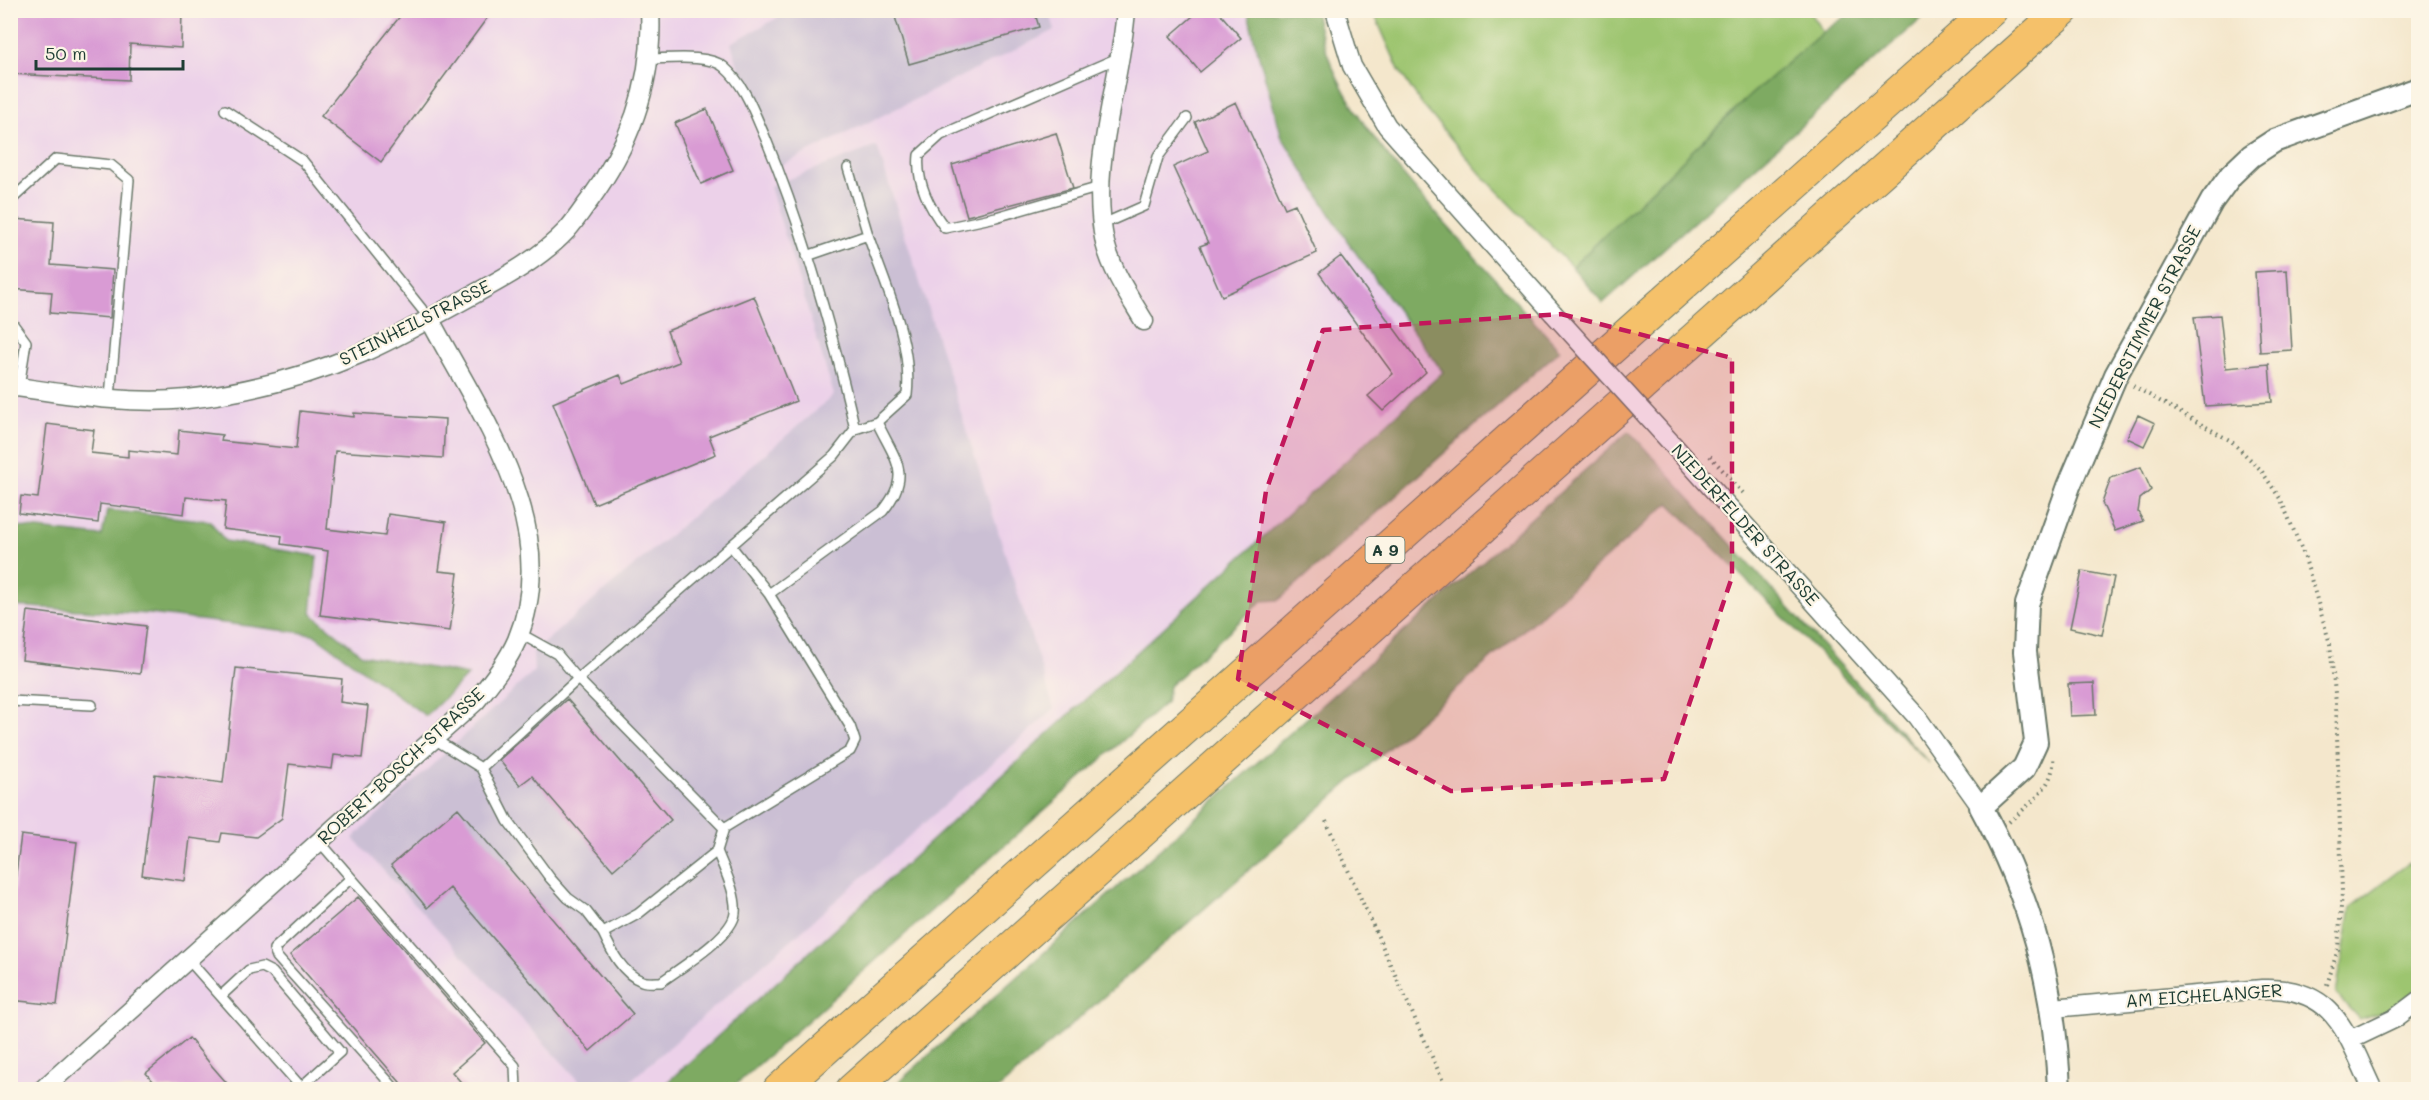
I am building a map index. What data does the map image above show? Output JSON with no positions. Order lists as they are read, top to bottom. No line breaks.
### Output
{"streets":{"highway":["A 9"],"street":["STEINHEILSTRASSE","NIEDERSTIMMER STRASSE","NIEDERFELDER STRASSE","ROBERT-BOSCH-STRASSE","AM EICHELANGER"]},"crossings":[["STEINHEILSTRASSE","ROBERT-BOSCH-STRASSE"],["NIEDERSTIMMER STRASSE","NIEDERFELDER STRASSE"],["NIEDERFELDER STRASSE","AM EICHELANGER"]],"scale_bar":"50 m"}
